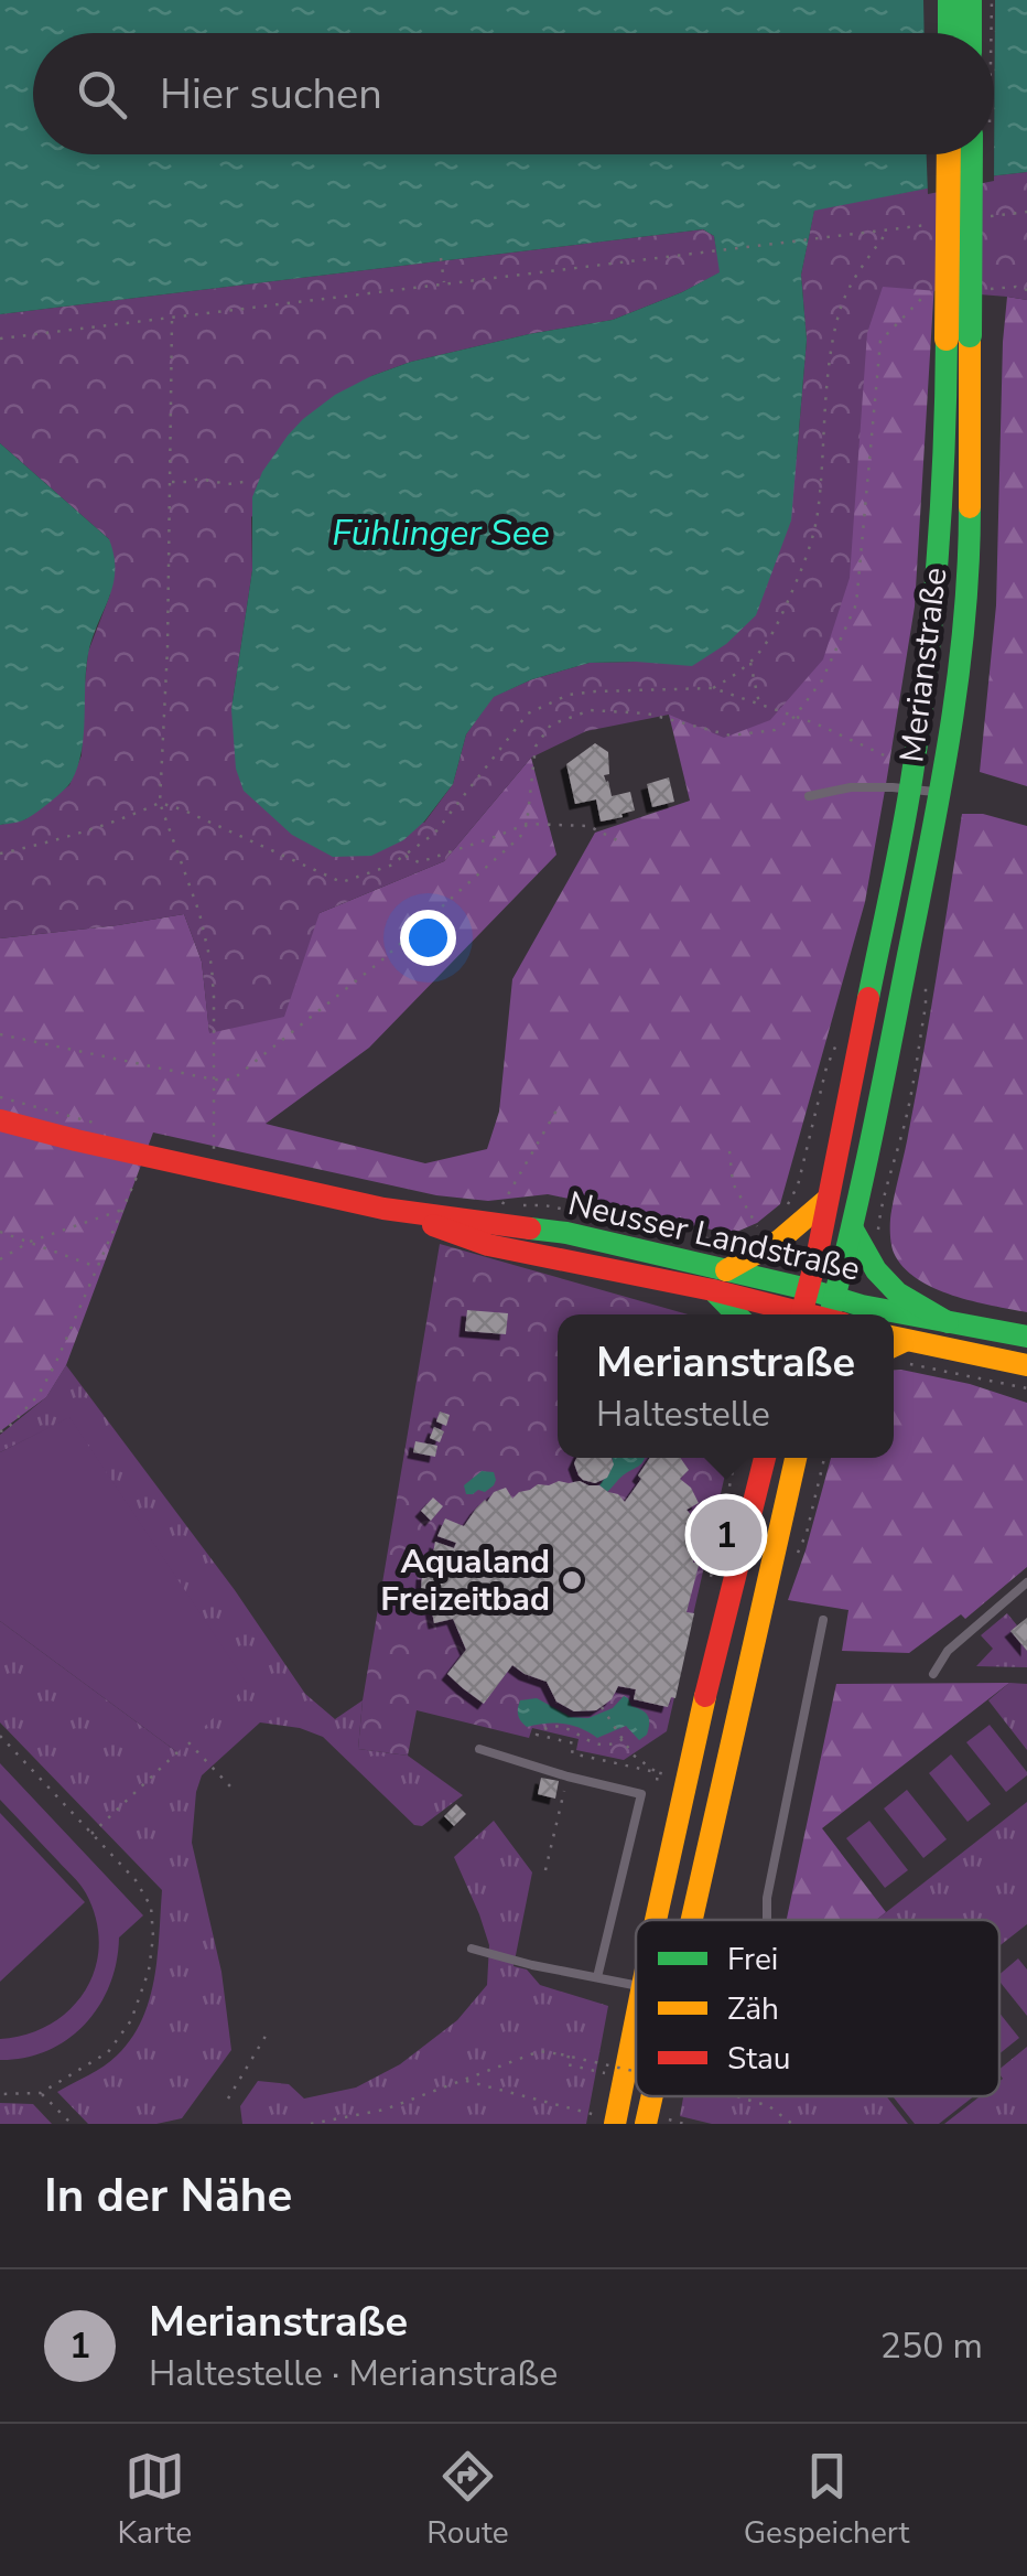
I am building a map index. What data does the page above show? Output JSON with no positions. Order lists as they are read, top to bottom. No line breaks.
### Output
{"streets":{"main road":["Merianstraße","Neusser Landstraße"]},"crossings":[["Merianstraße","Neusser Landstraße"]],"water":["Fühlinger See"],"places":["Aqualand Freizeitbad"],"legend":["Frei","Zäh","Stau"],"page":{"search":"Hier suchen","popup":["Merianstraße","Haltestelle"],"pins":"1","heading":"In der Nähe","list":[{"mark":"1","name":"Merianstraße","note":"Haltestelle · Merianstraße","value":"250 m"}],"nav":["Karte","Route","Gespeichert"]}}
